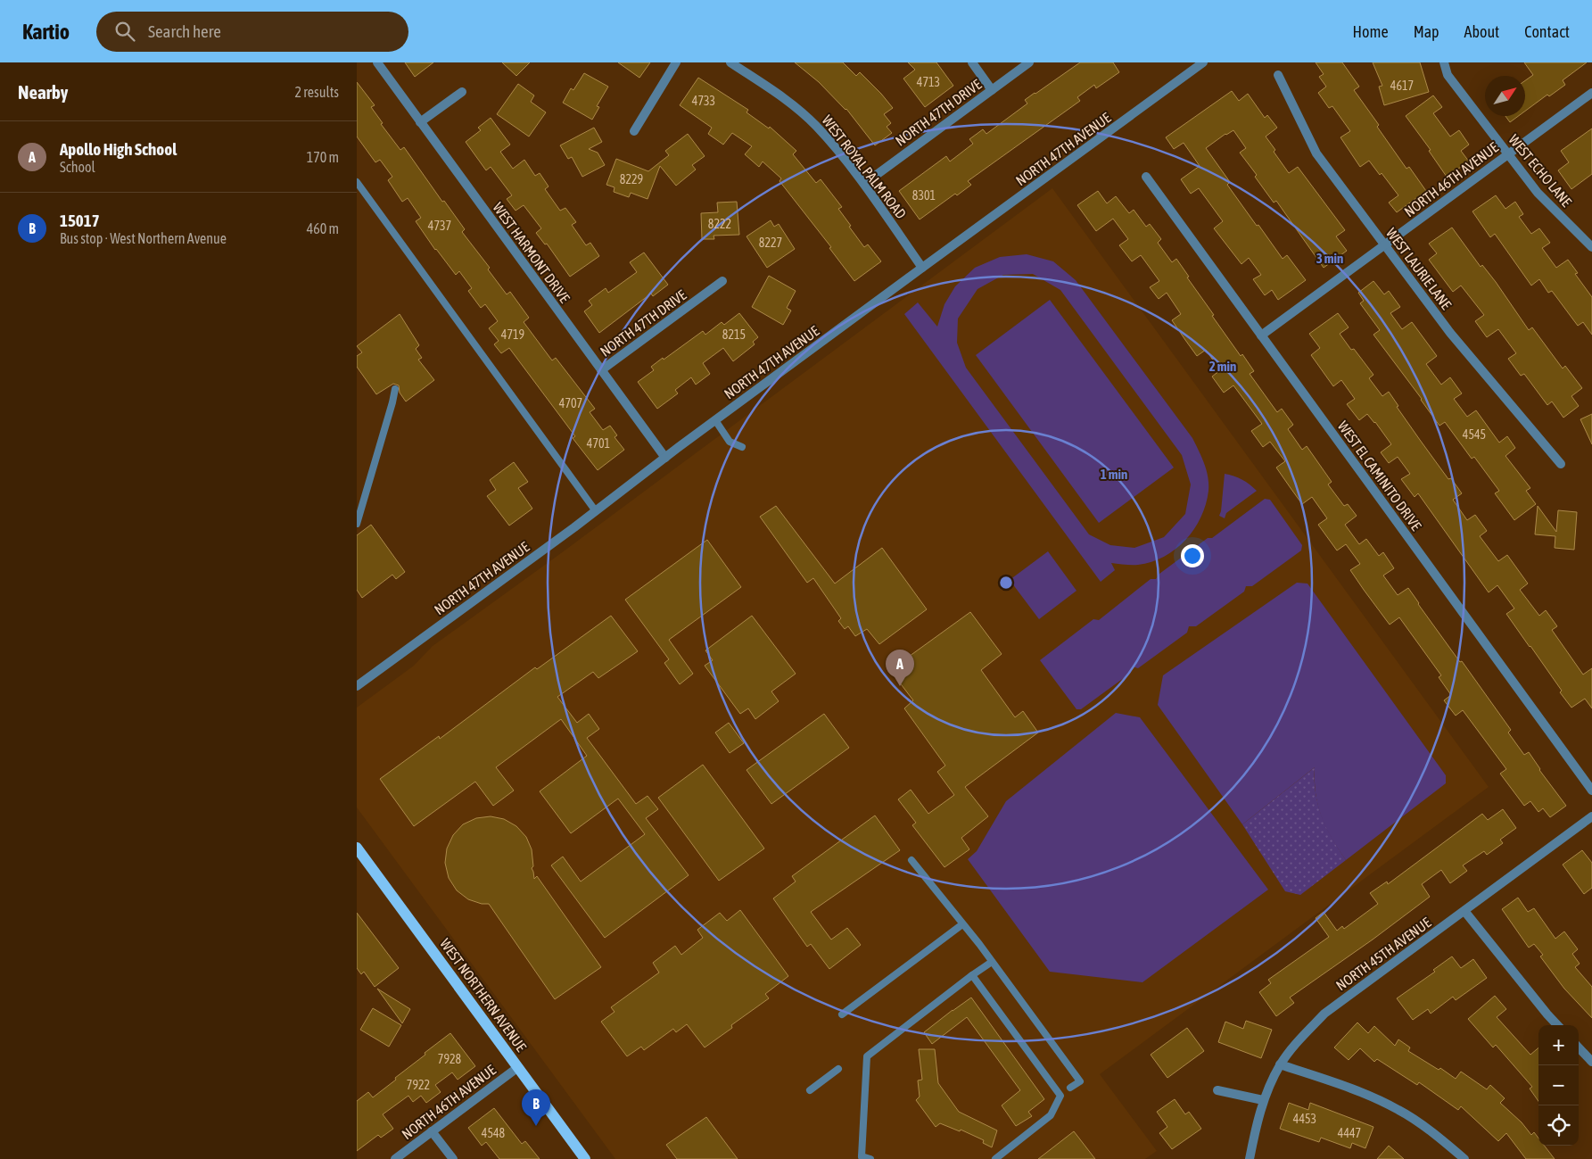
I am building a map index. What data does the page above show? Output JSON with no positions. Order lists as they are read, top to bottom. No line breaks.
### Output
{"streets":{"main road":["WEST NORTHERN AVENUE"],"street":["NORTH 47TH DRIVE","NORTH 47TH AVENUE","WEST ROYAL PALM ROAD","WEST ECHO LANE","NORTH 46TH AVENUE","WEST HARMONT DRIVE","WEST LAURIE LANE","WEST EL CAMINITO DRIVE","NORTH 45TH AVENUE"]},"crossings":[["NORTH 47TH DRIVE","WEST ROYAL PALM ROAD"],["NORTH 47TH DRIVE","WEST HARMONT DRIVE"],["NORTH 47TH AVENUE","WEST ROYAL PALM ROAD"],["NORTH 47TH AVENUE","WEST HARMONT DRIVE"],["WEST ECHO LANE","NORTH 46TH AVENUE"],["NORTH 46TH AVENUE","WEST LAURIE LANE"],["NORTH 46TH AVENUE","WEST EL CAMINITO DRIVE"],["NORTH 46TH AVENUE","WEST NORTHERN AVENUE"]],"house_numbers":["4713","4617","4733","8229","8301","8222","4737","8227","4719","8215","4707","4545","4701","7928","7922","4453","4548","4447"],"north":"top right","page":{"header":"Kartio","search":"Search here","nav":["Home","Map","About","Contact"],"heading":["Nearby","2 results"],"list":[{"mark":"A","name":"Apollo High School","note":"School","value":"170 m"},{"mark":"B","name":"15017","note":"Bus stop · West Northern Avenue","value":"460 m"}],"pins":["A","B"],"map_buttons":["+","−"]},"rings":["3 min","2 min","1 min"]}
